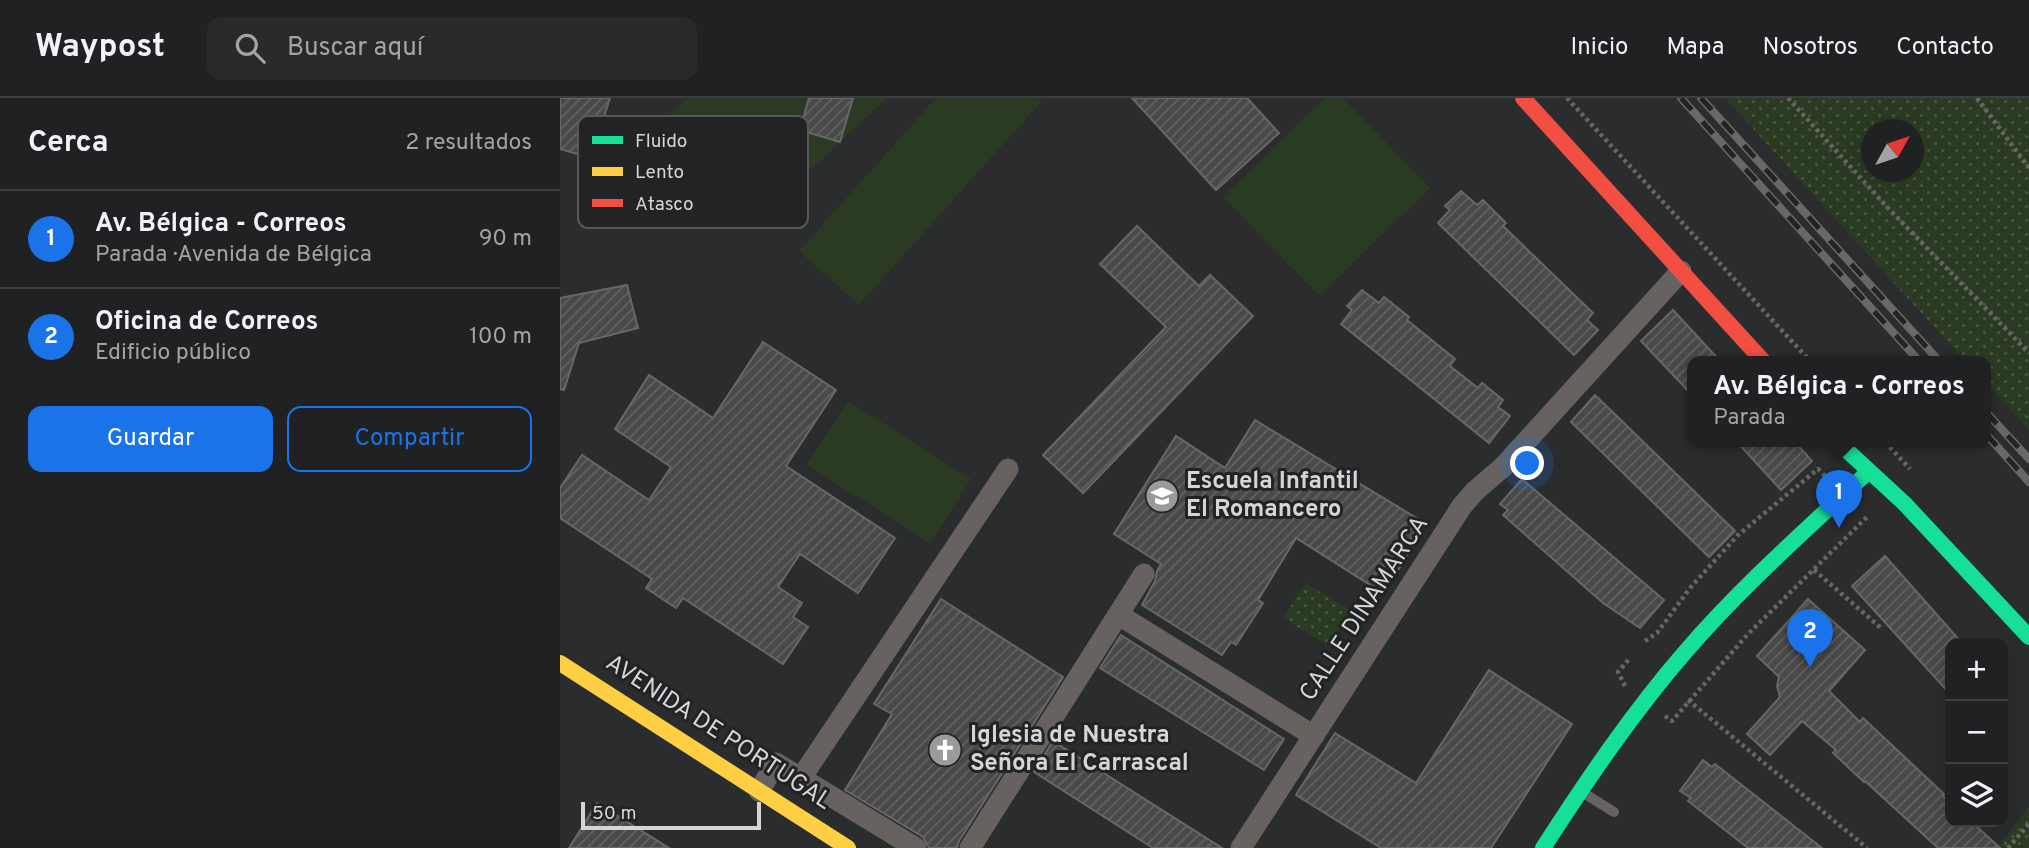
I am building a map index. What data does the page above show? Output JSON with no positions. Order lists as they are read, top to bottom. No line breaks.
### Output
{"streets":{"street":["CALLE DINAMARCA","AVENIDA DE PORTUGAL"]},"places":{"school or university":["Escuela Infantil El Romancero"],"church":["Iglesia de Nuestra Señora El Carrascal"]},"legend":["Fluido","Lento","Atasco"],"scale_bar":"50 m","north":"top right","page":{"header":"Waypost","search":"Buscar aquí","nav":["Inicio","Mapa","Nosotros","Contacto"],"heading":["Cerca","2 resultados"],"list":[{"mark":"1","name":"Av. Bélgica - Correos","note":"Parada · Avenida de Bélgica","value":"90 m"},{"mark":"2","name":"Oficina de Correos","note":"Edificio público","value":"100 m"}],"popup":["Av. Bélgica - Correos","Parada"],"buttons":["Guardar","Compartir"],"pins":["1","2"],"map_buttons":["+","−"],"scale":"50 m"}}
